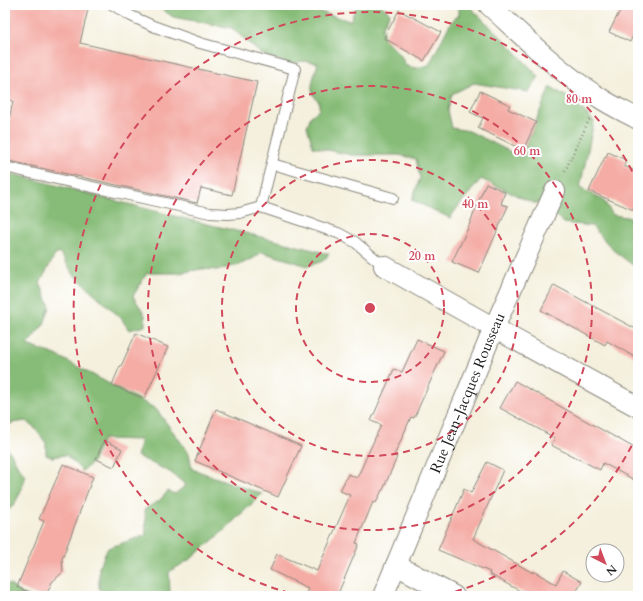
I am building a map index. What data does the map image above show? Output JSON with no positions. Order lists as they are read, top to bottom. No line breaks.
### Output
{"streets":{"street":["Rue Jean-Jacques Rousseau"]},"north":"bottom right","rings":["80 m","60 m","40 m","20 m"]}
